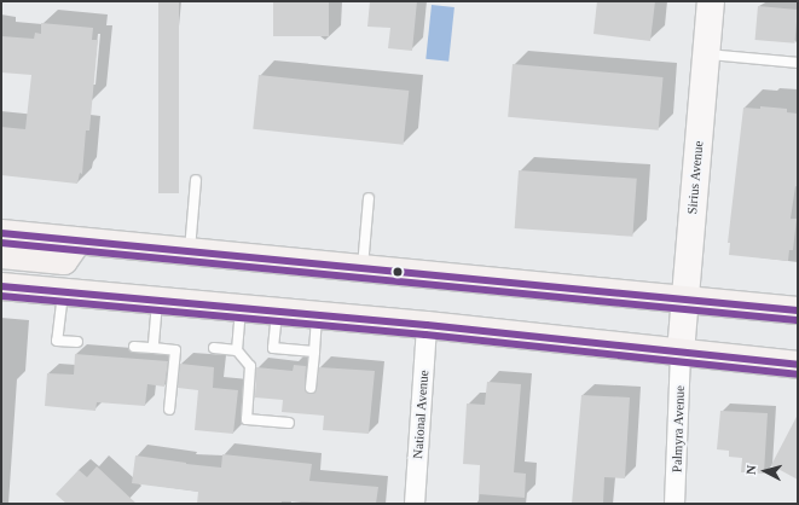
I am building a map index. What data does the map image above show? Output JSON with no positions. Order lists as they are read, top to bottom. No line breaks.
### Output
{"streets":{"street":["Sirius Avenue","National Avenue","Palmyra Avenue"]},"crossings":[["Sirius Avenue","Palmyra Avenue"]],"north":"left"}
